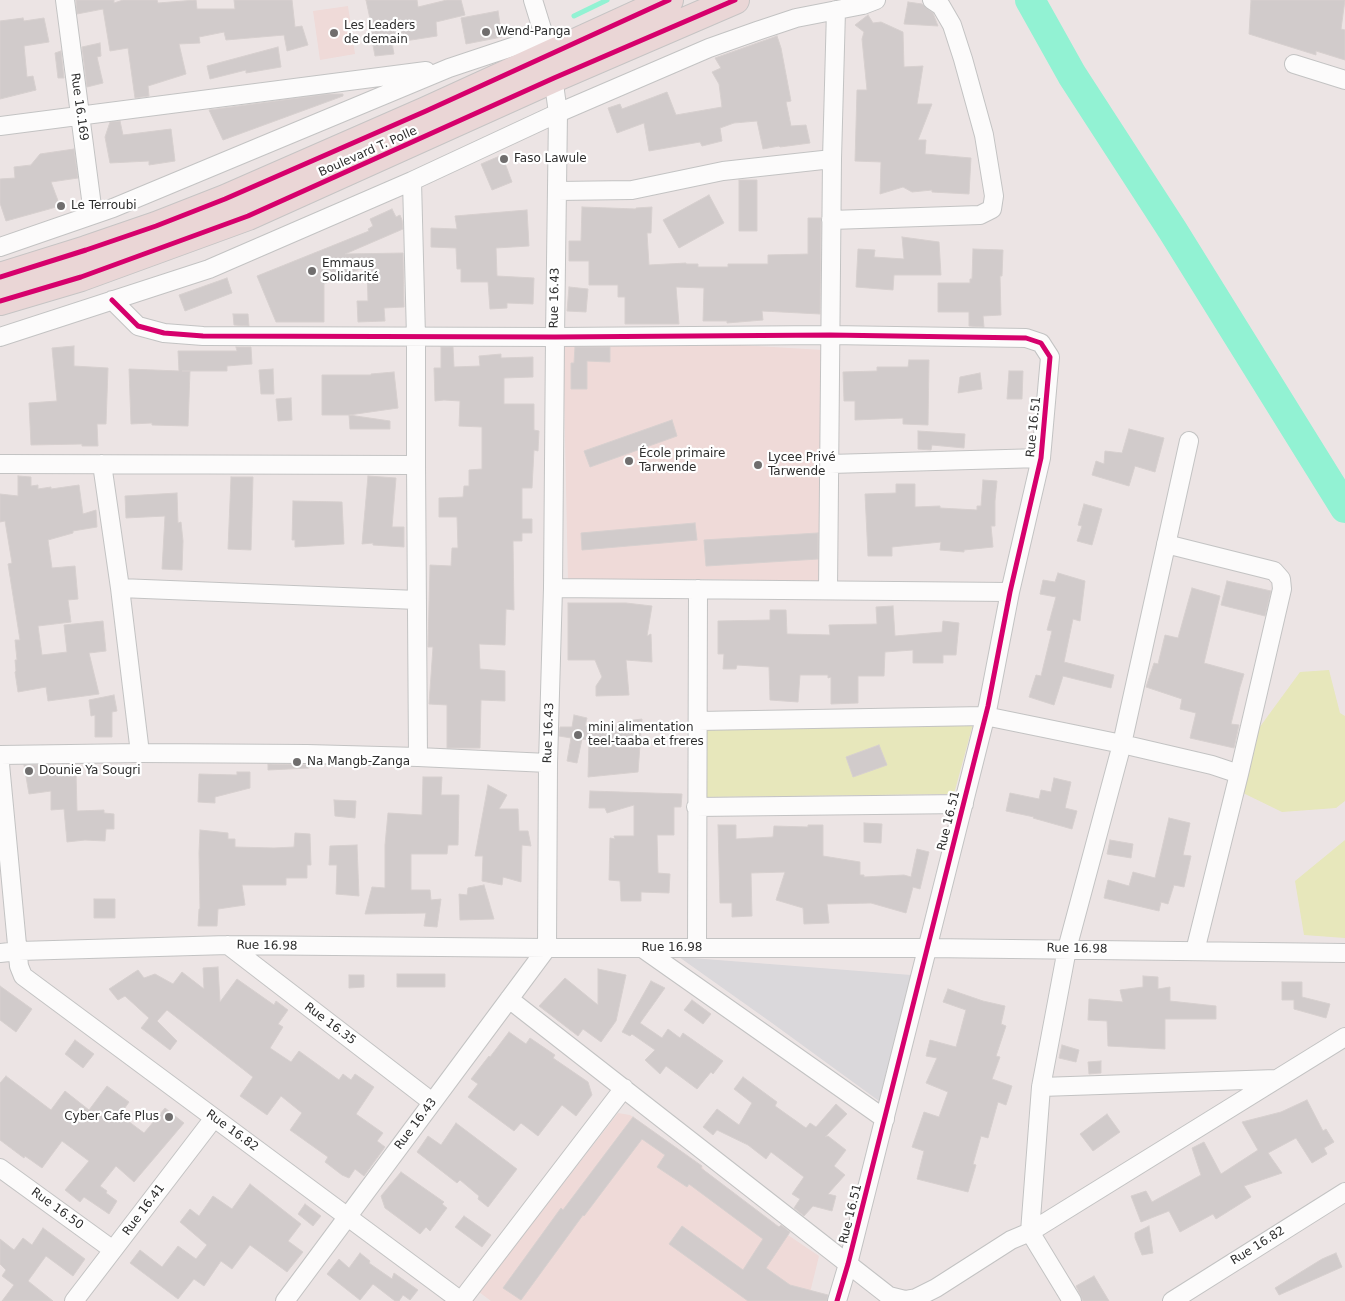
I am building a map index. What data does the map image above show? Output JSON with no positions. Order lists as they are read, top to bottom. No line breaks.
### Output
{"streets":{"highway":["Boulevard T. Polle"],"street":["Rue 16.169","Rue 16.43","Rue 16.51","Rue 16.98","Rue 16.35","Rue 16.82","Rue 16.50","Rue 16.41"]},"crossings":[["Boulevard T. Polle","Rue 16.43"],["Rue 16.43","Rue 16.98"],["Rue 16.43","Rue 16.35"],["Rue 16.43","Rue 16.82"],["Rue 16.51","Rue 16.98"],["Rue 16.98","Rue 16.35"],["Rue 16.98","Rue 16.82"],["Rue 16.82","Rue 16.41"],["Rue 16.50","Rue 16.41"]],"places":["Wend-Panga","Les Leaders de demain","Faso Lawule","Le Terroubi","Emmaus Solidarité","École primaire Tarwende","Lycee Privé Tarwende","mini alimentation teel-taaba et freres","Na Mangb-Zanga","Dounie Ya Sougri","Cyber Cafe Plus"]}
